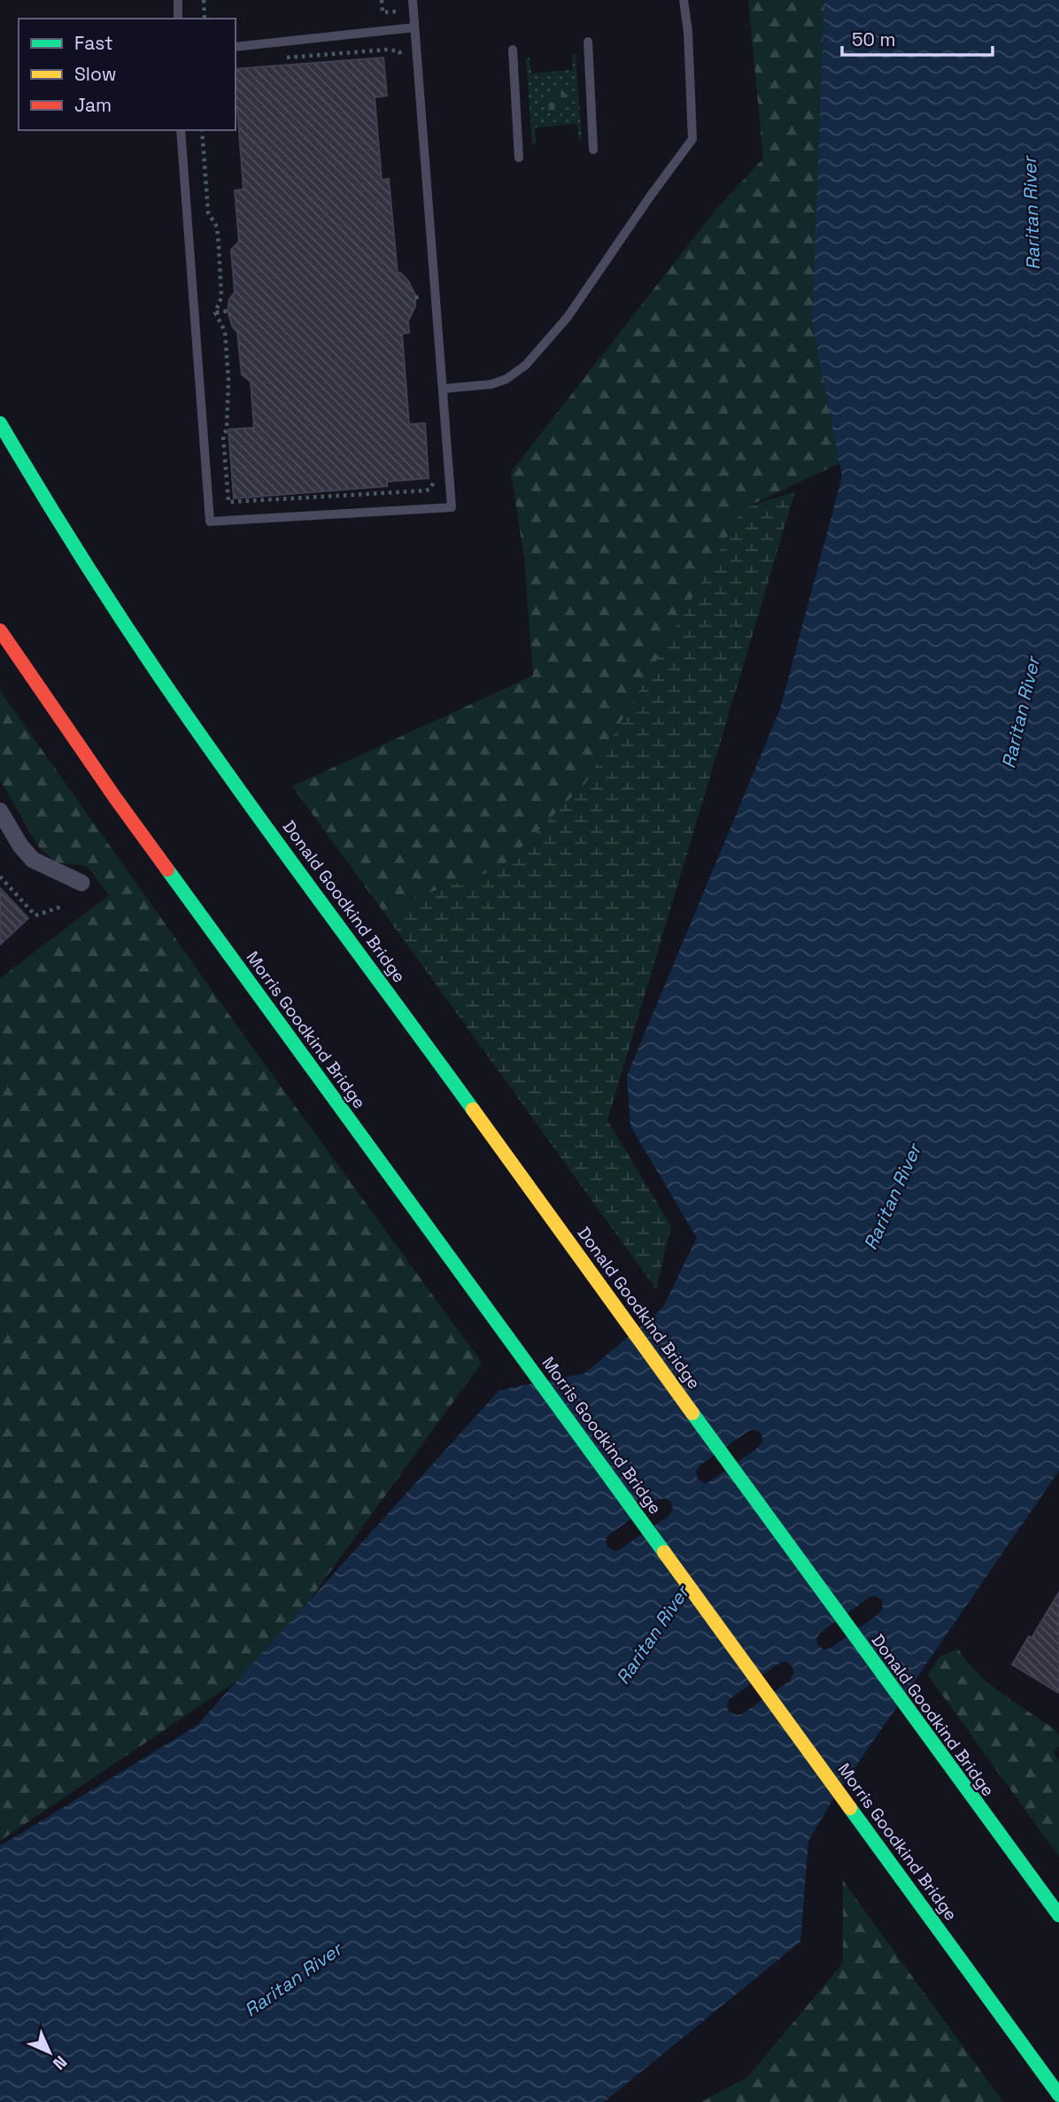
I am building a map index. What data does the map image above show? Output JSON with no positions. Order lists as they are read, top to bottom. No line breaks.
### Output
{"streets":{"highway":["Donald Goodkind Bridge","Morris Goodkind Bridge"]},"water":["Raritan River"],"legend":["Fast","Slow","Jam"],"scale_bar":"50 m","north":"bottom right"}
